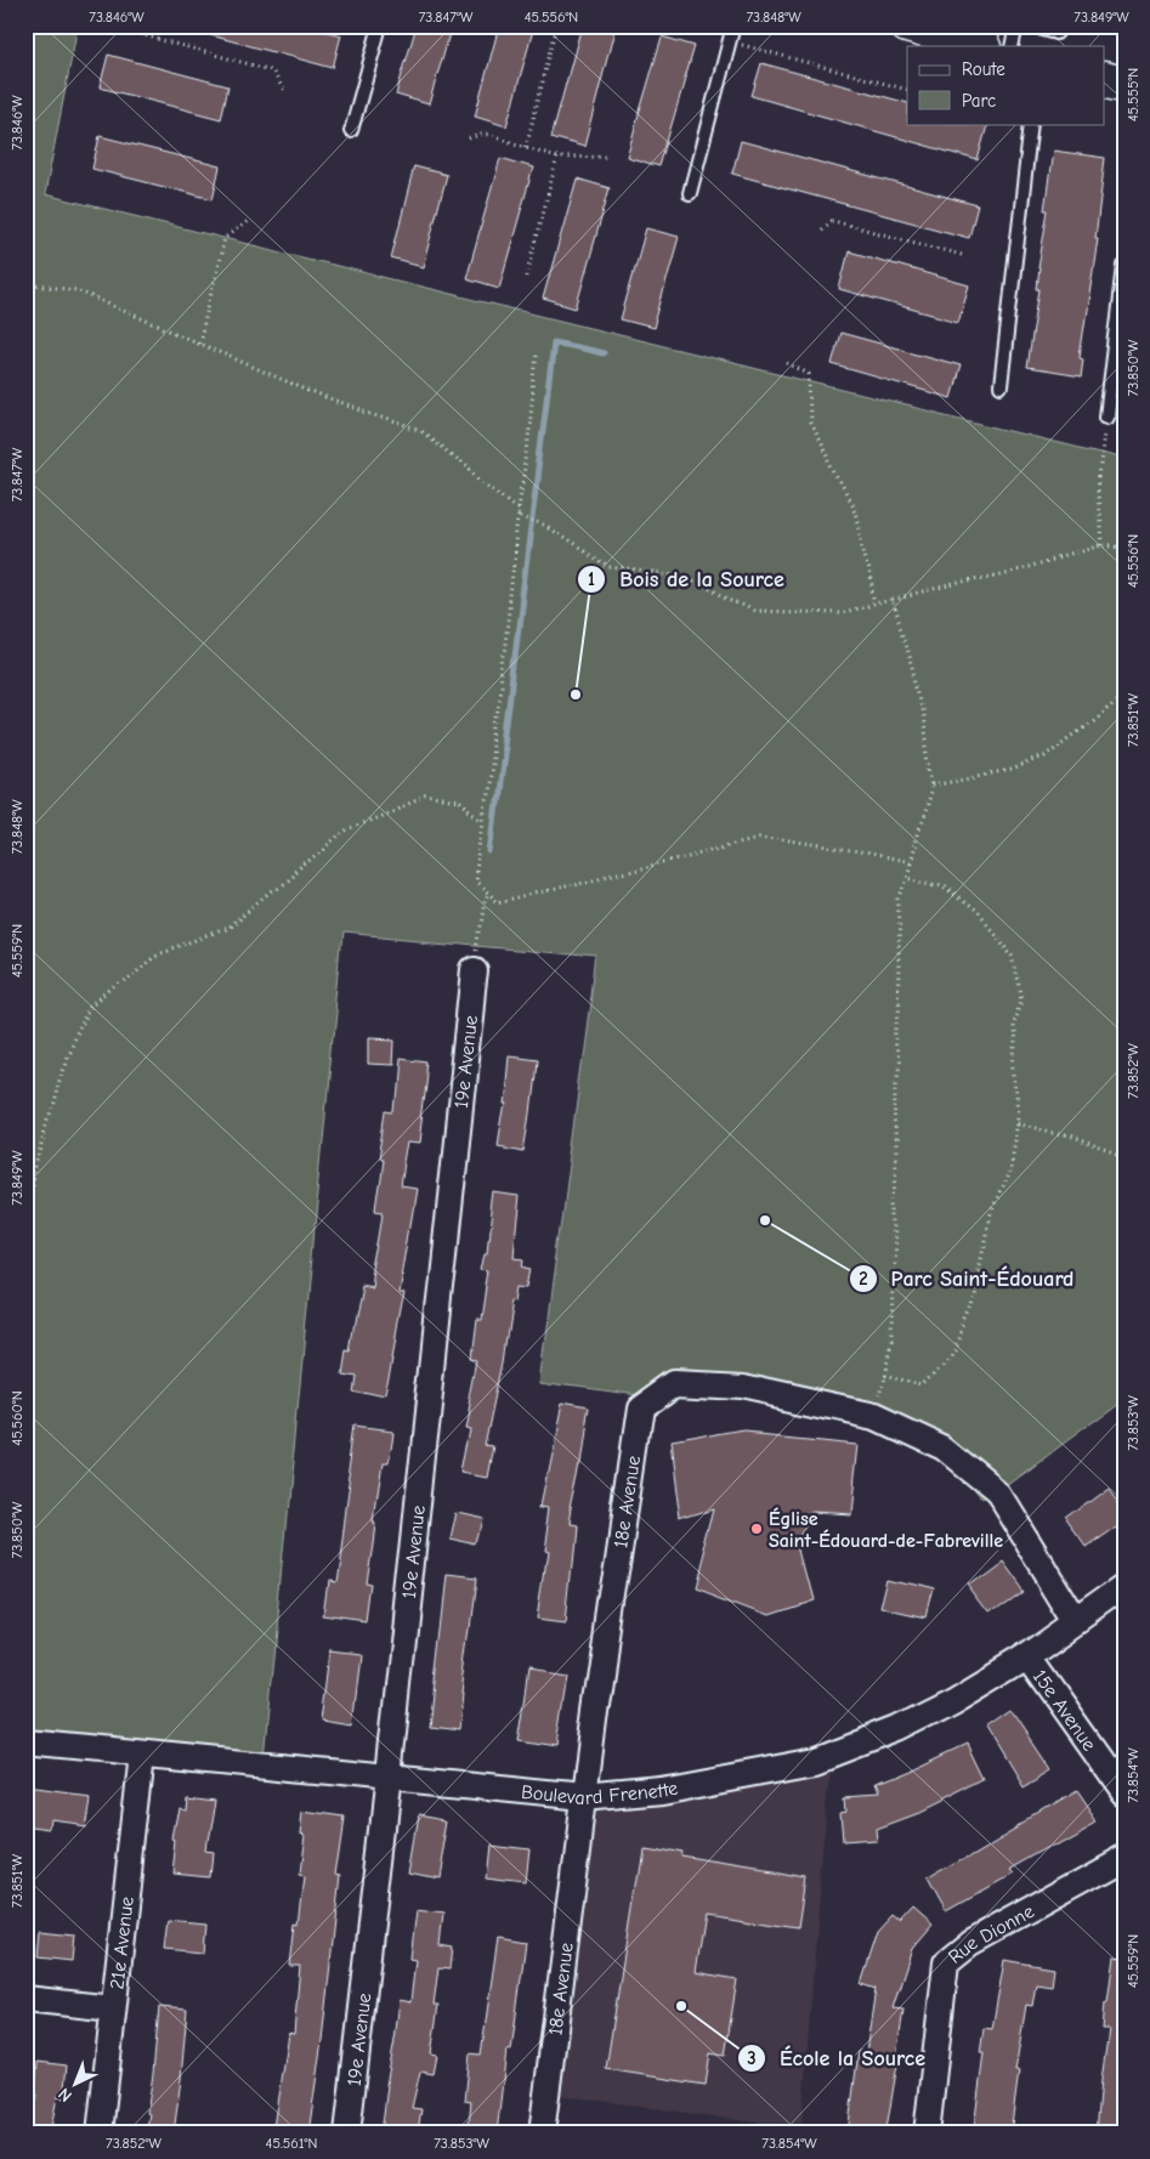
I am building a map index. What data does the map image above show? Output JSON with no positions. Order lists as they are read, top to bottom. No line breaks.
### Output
{"streets":{"street":["19e Avenue","18e Avenue","15e Avenue","Boulevard Frenette","Rue Dionne","21e Avenue"]},"crossings":[["19e Avenue","Boulevard Frenette"],["18e Avenue","Boulevard Frenette"],["15e Avenue","Boulevard Frenette"],["Boulevard Frenette","21e Avenue"]],"places":["Bois de la Source","Parc Saint-Édouard","Église Saint-Édouard-de-Fabreville","École la Source"],"legend":["Route","Parc"],"north":"bottom left","coordinates":["73.846°W","73.847°W","45.556°N","73.848°W","73.849°W","45.555°N","73.850°W","73.851°W","45.559°N","73.852°W","45.560°N","73.853°W","73.854°W","45.561°N"]}
